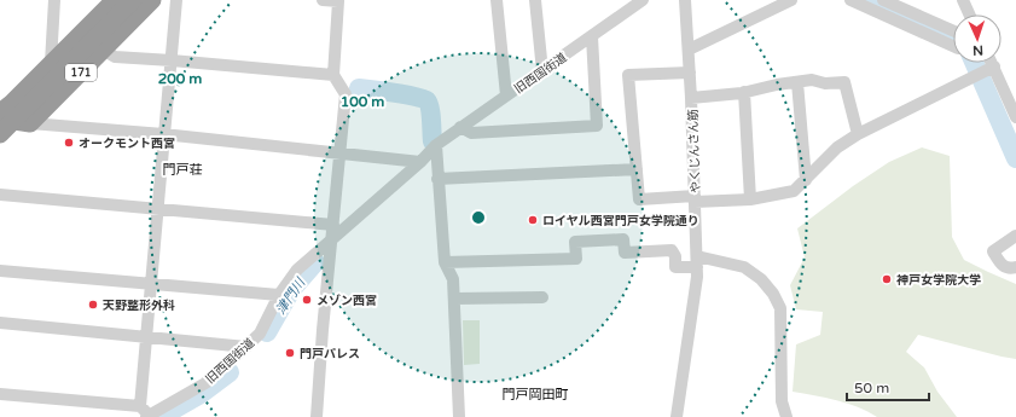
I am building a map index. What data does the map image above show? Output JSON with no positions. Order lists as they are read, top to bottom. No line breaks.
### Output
{"streets":{"highway":["171"],"street":["旧西国街道","やくじんさん筋"]},"districts":["門戸荘","門戸岡田町"],"water":["津門川"],"places":["オークモント西宮","ロイヤル西宮門戸女学院通り","神戸女学院大学","メゾン西宮","天野整形外科","門戸パレス"],"scale_bar":"50 m","north":"bottom","rings":["200 m","100 m"]}
